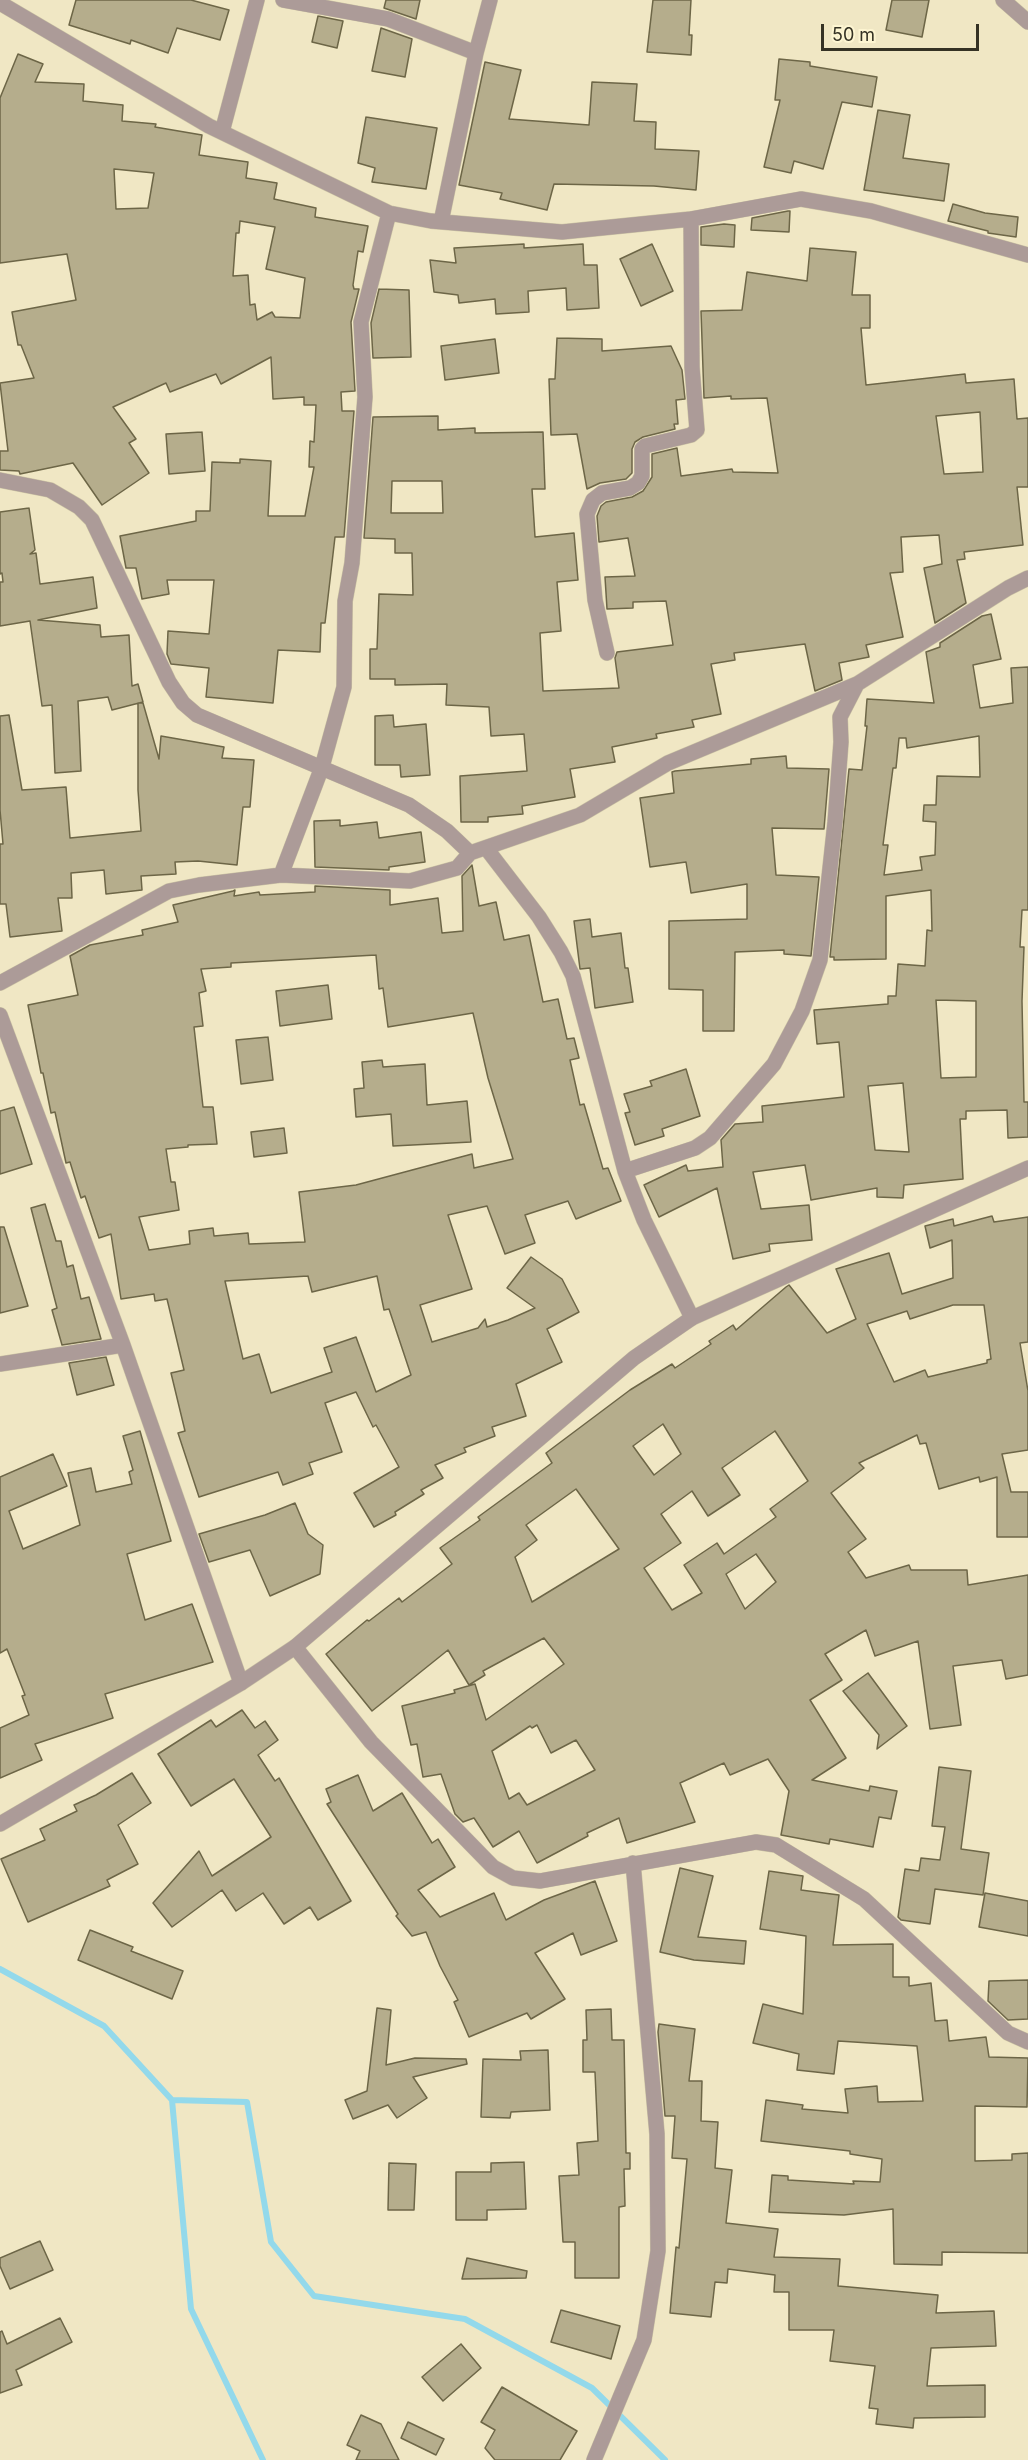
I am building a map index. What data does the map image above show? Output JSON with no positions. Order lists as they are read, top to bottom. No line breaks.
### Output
{"scale_bar":"50 m"}
